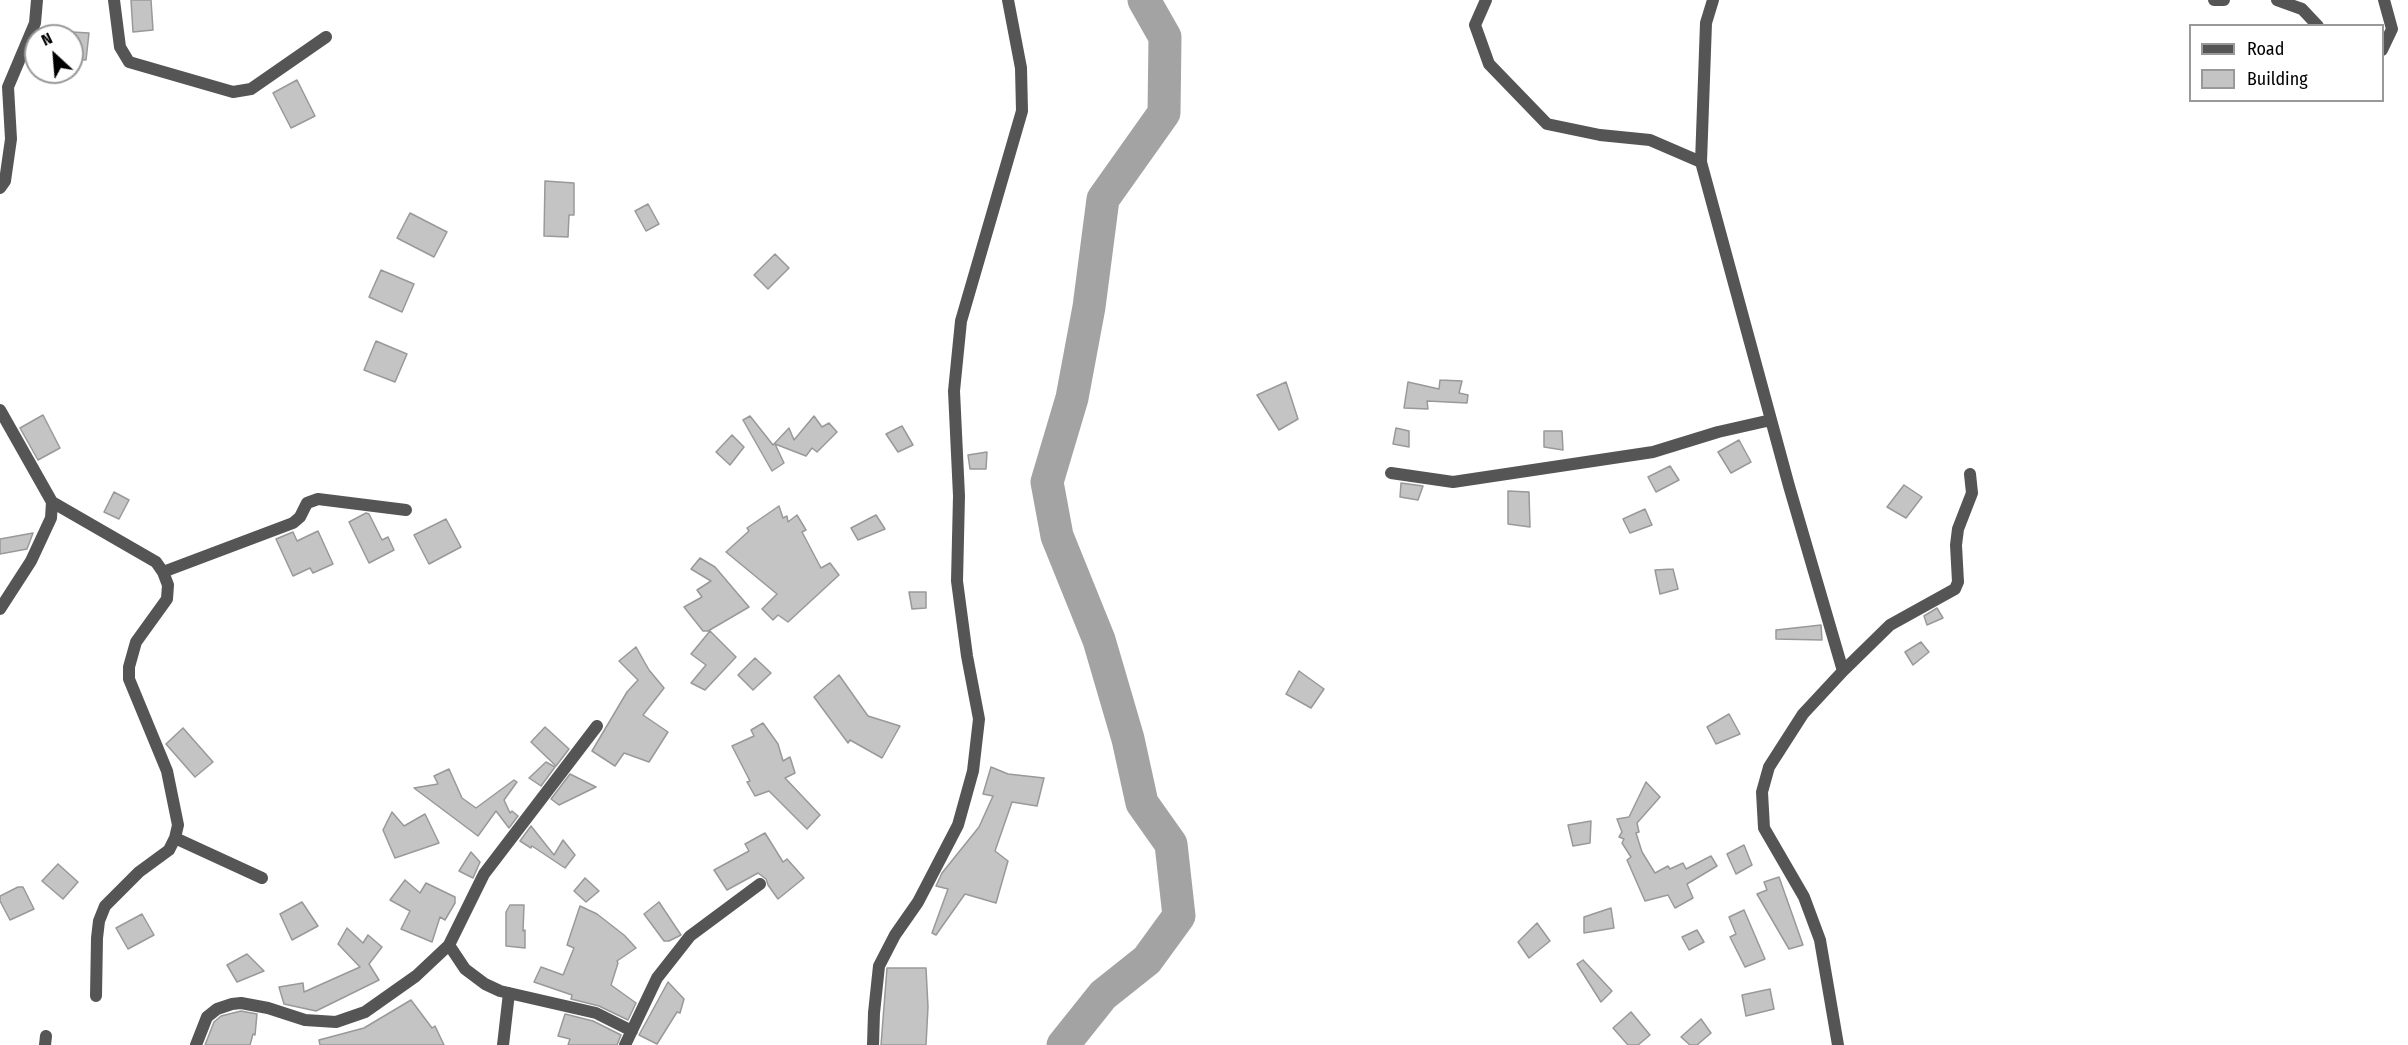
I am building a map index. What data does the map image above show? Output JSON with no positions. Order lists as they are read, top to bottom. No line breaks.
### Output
{"legend":["Road","Building"],"north":"top left"}
